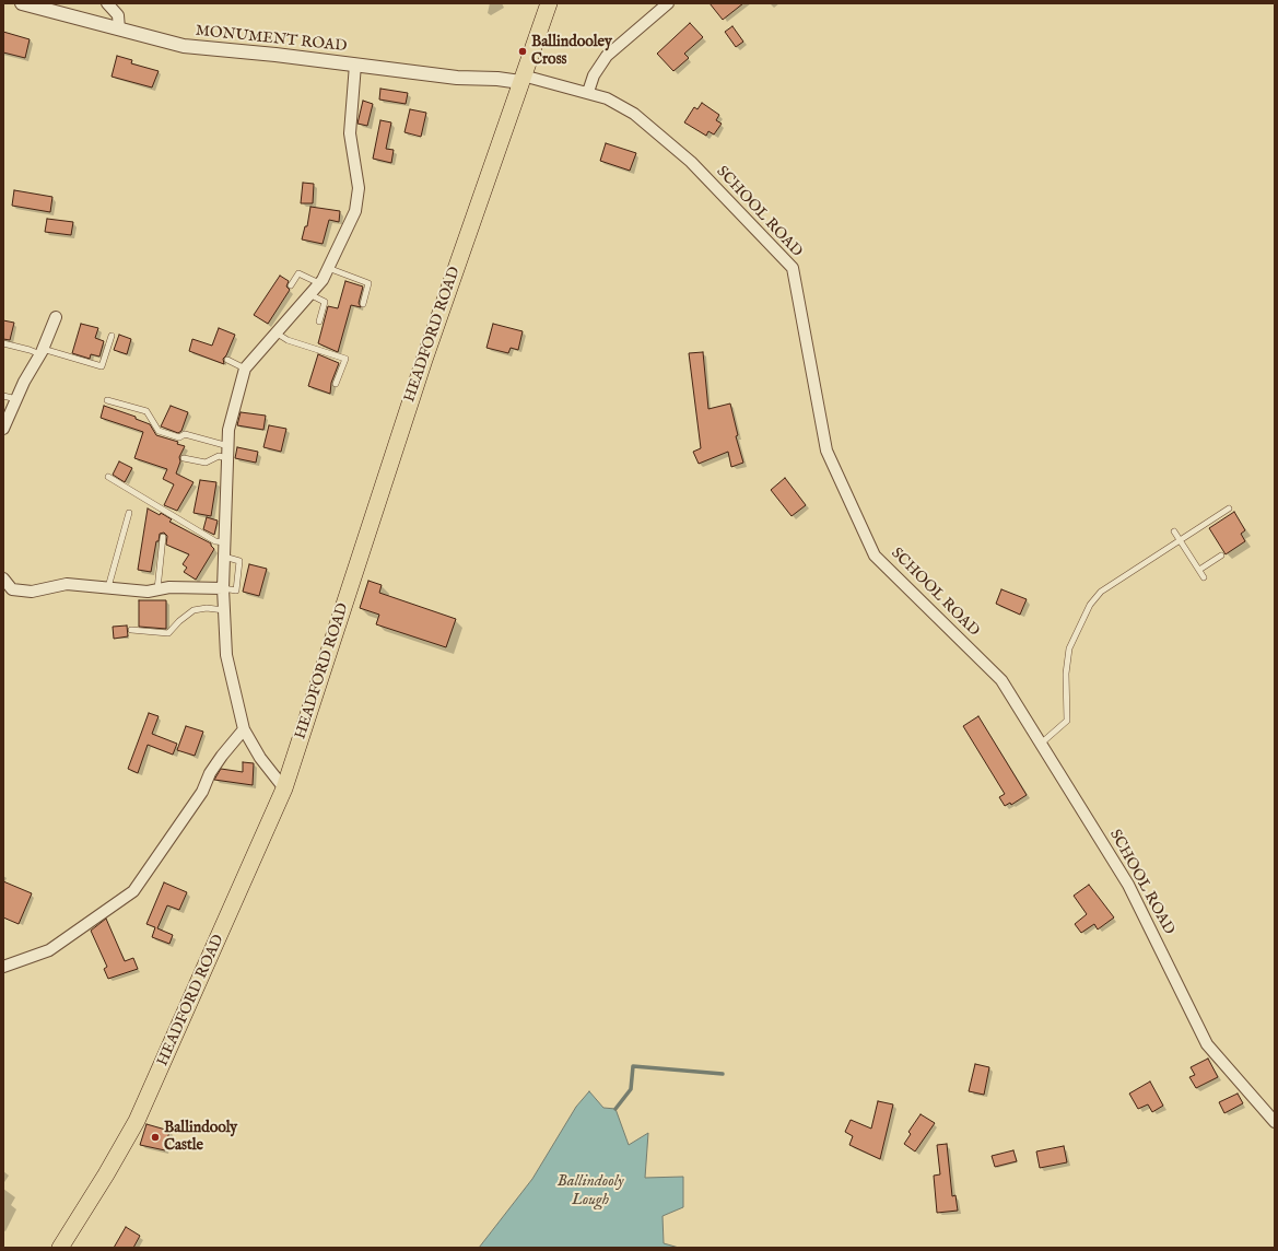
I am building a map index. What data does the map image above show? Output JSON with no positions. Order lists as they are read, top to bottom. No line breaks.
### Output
{"streets":{"main road":["HEADFORD ROAD"],"street":["MONUMENT ROAD","SCHOOL ROAD"]},"crossings":[["MONUMENT ROAD","SCHOOL ROAD"],["MONUMENT ROAD","HEADFORD ROAD"],["SCHOOL ROAD","HEADFORD ROAD"]],"water":["Ballindooly Lough"],"places":["Ballindooley Cross","Ballindooly Castle"]}
